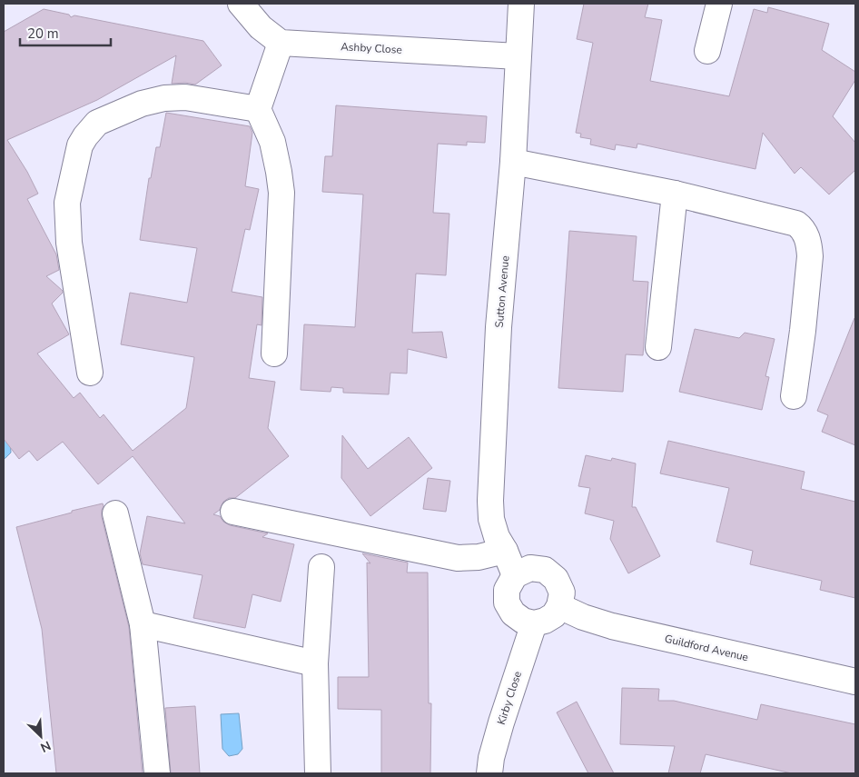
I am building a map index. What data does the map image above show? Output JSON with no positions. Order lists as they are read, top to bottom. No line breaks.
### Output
{"streets":{"street":["Ashby Close","Sutton Avenue","Guildford Avenue","Kirby Close"]},"crossings":[["Ashby Close","Sutton Avenue"],["Sutton Avenue","Guildford Avenue"],["Sutton Avenue","Kirby Close"],["Guildford Avenue","Kirby Close"]],"scale_bar":"20 m","north":"bottom right"}
